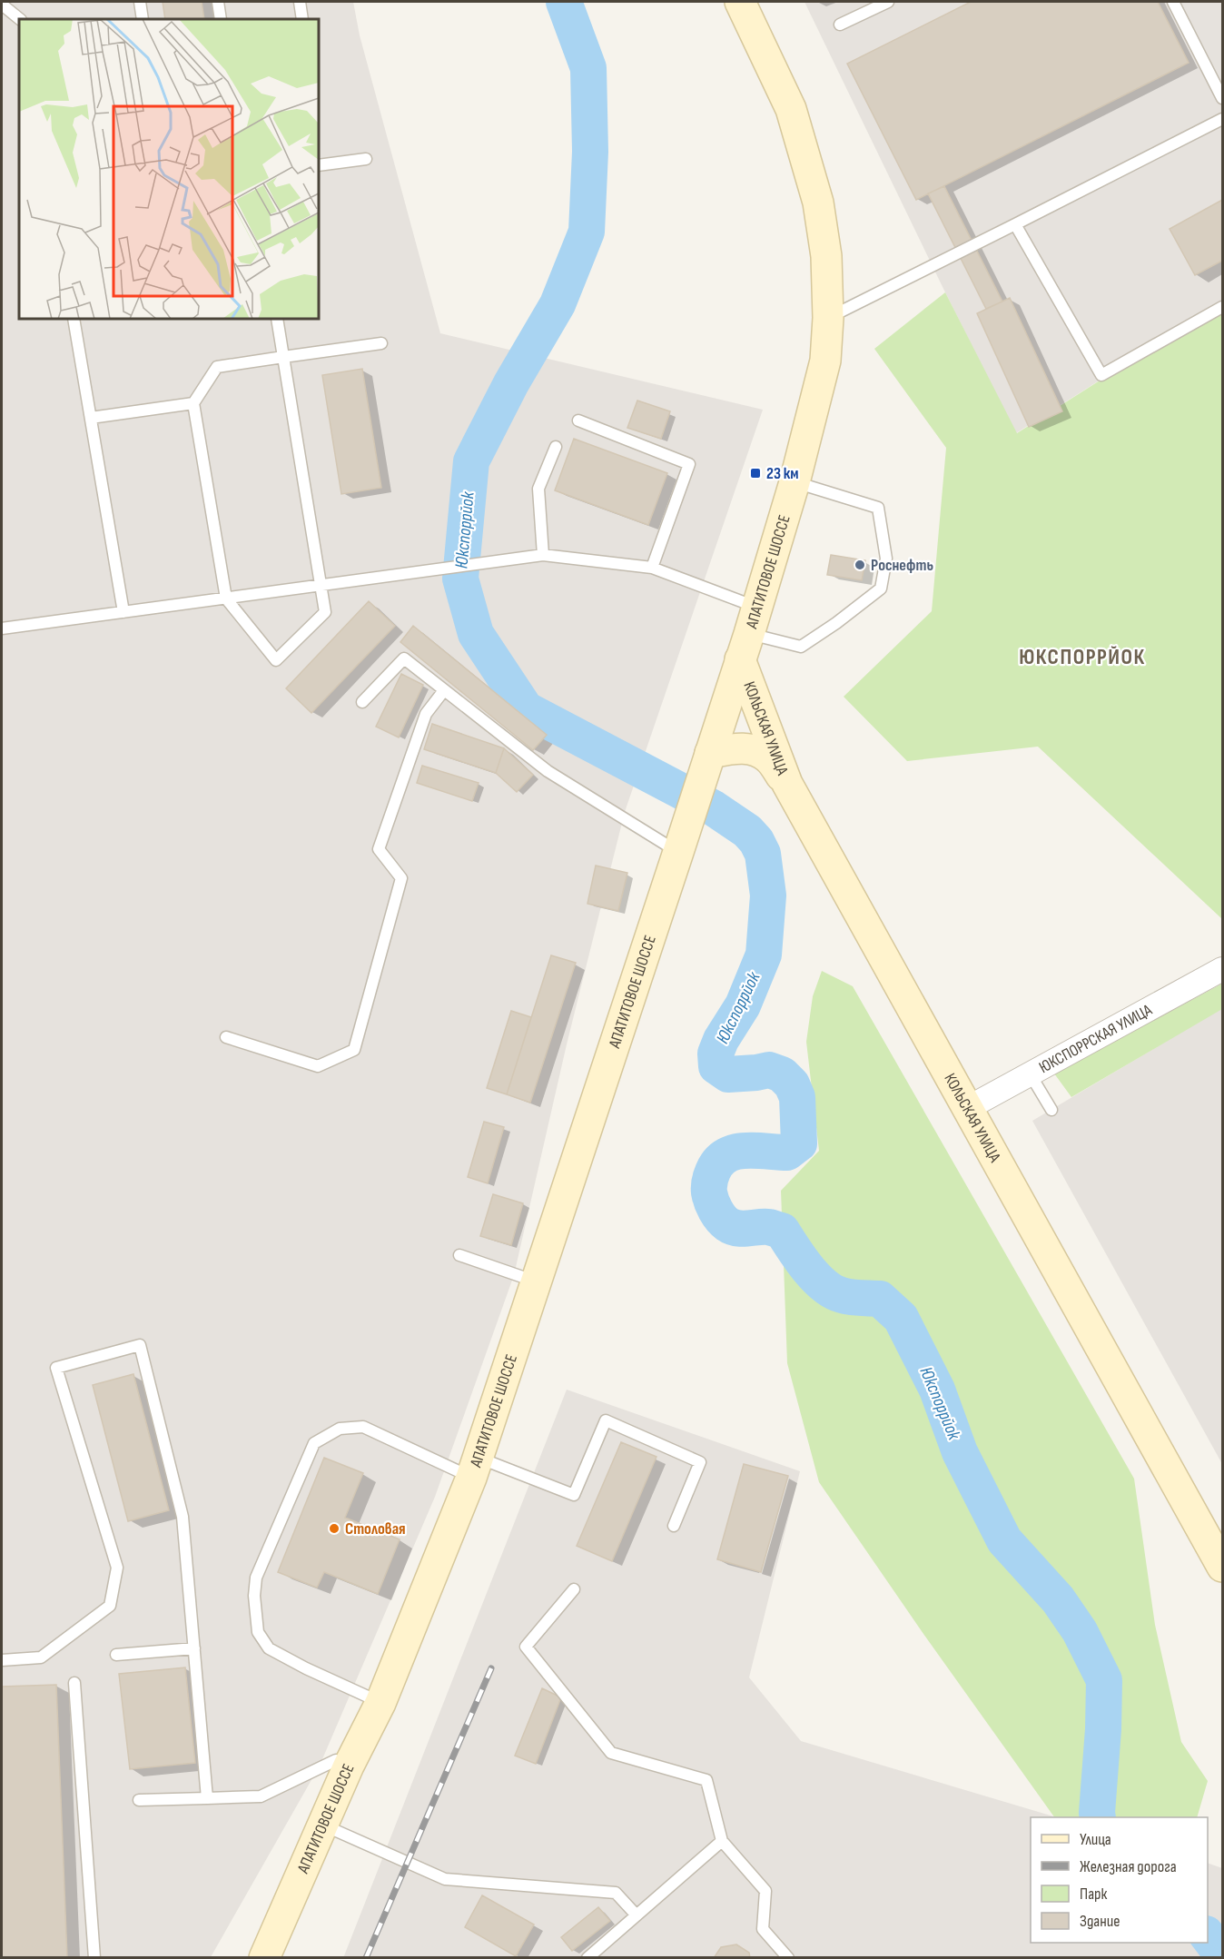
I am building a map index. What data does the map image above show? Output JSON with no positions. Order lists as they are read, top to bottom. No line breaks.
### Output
{"streets":{"street":["АПАТИТОВОЕ ШОССЕ","КОЛЬСКАЯ УЛИЦА","ЮКСПОРРСКАЯ УЛИЦА"]},"crossings":[["АПАТИТОВОЕ ШОССЕ","КОЛЬСКАЯ УЛИЦА"],["КОЛЬСКАЯ УЛИЦА","ЮКСПОРРСКАЯ УЛИЦА"]],"districts":["ЮКСПОРРЙОК"],"water":["Юкспоррйок"],"places":{"transit":["23 км"],"other":["Роснефть","Столовая"]},"legend":["Улица","Железная дорога","Парк","Здание"]}
